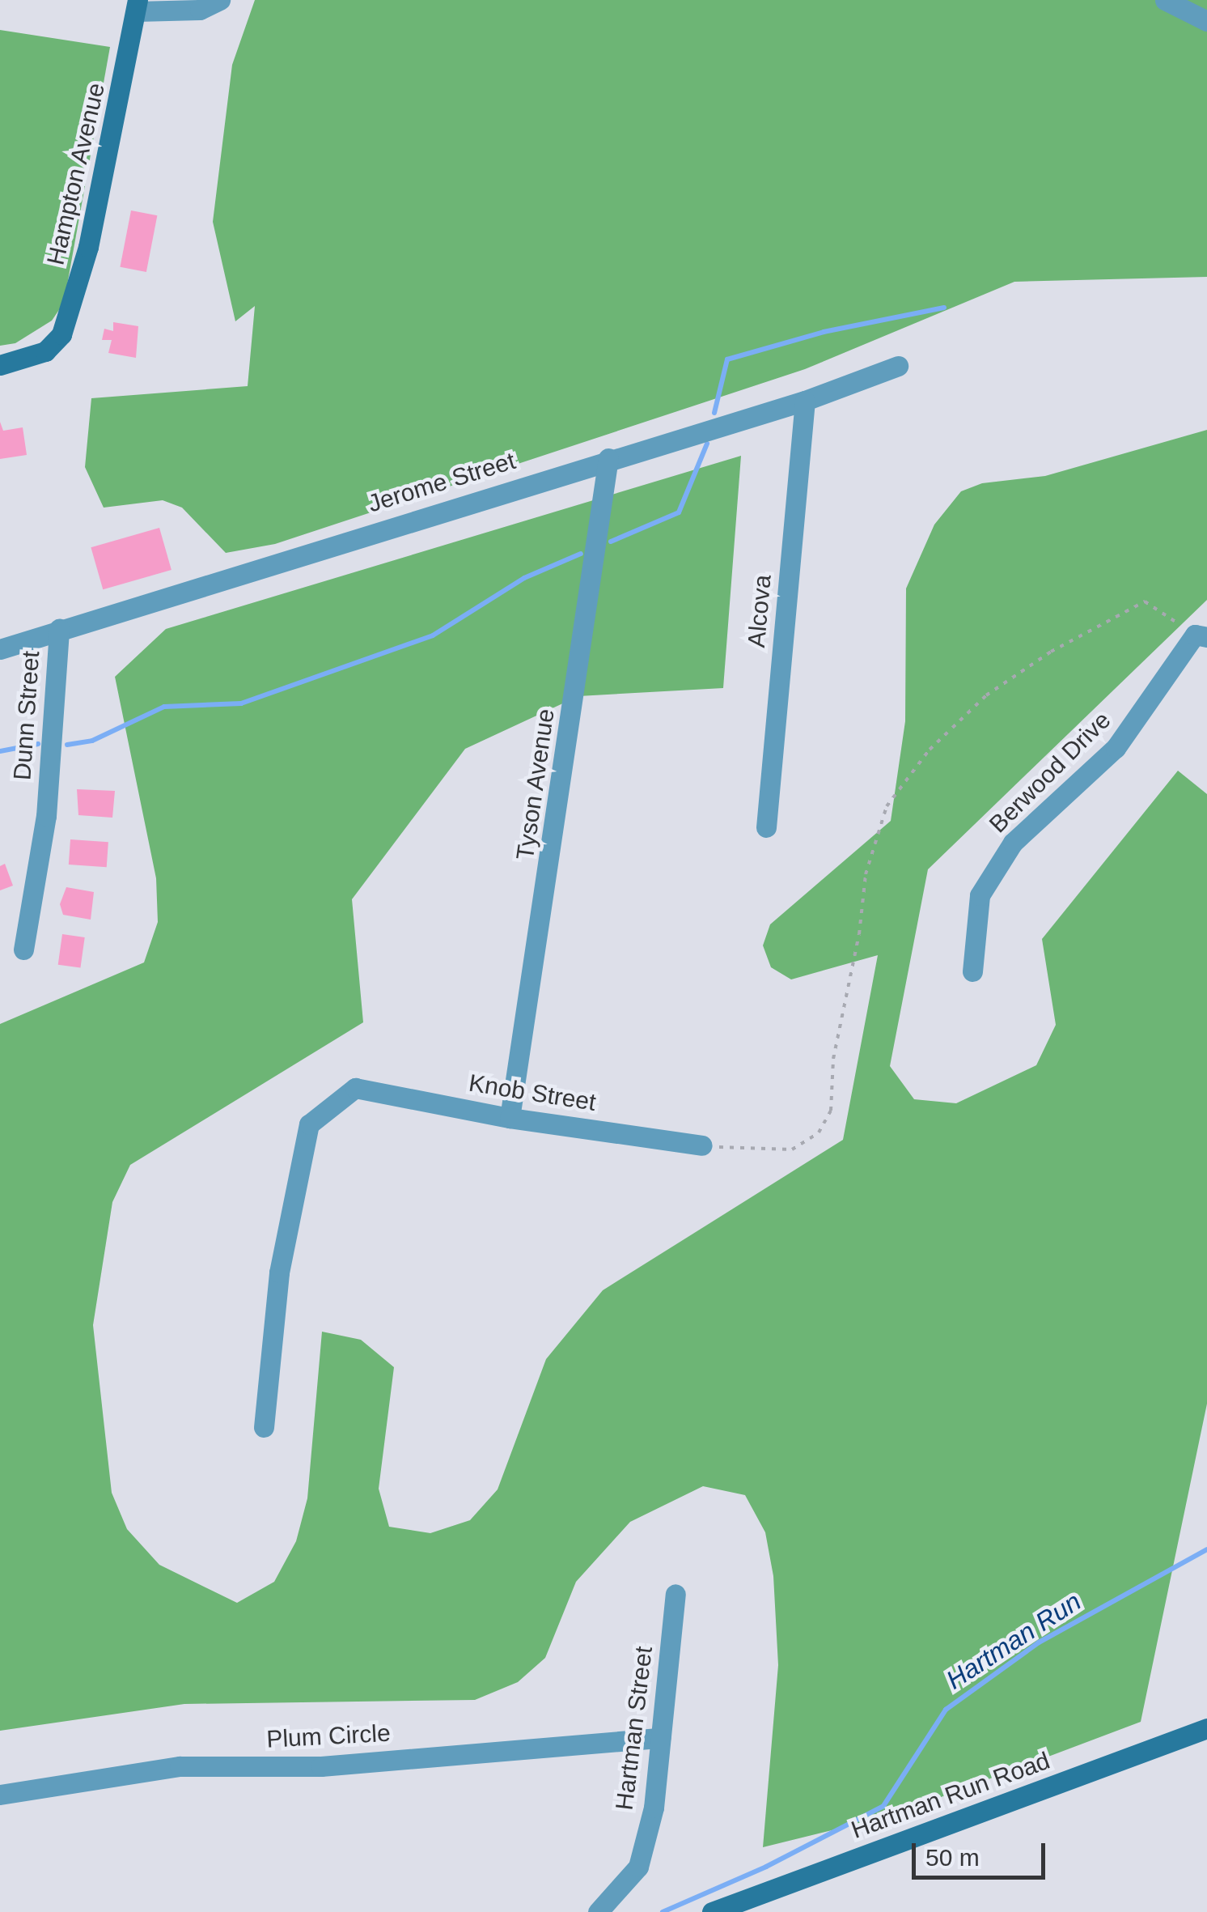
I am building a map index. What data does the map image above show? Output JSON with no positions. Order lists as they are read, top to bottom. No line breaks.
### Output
{"streets":{"main road":["Hampton Avenue","Hartman Run Road"],"street":["Jerome Street","Alcova","Dunn Street","Berwood Drive","Tyson Avenue","Knob Street","Hartman Street","Plum Circle"]},"crossings":[["Jerome Street","Alcova"],["Jerome Street","Dunn Street"],["Jerome Street","Tyson Avenue"],["Tyson Avenue","Knob Street"],["Hartman Street","Plum Circle"]],"water":["Hartman Run"],"scale_bar":"50 m"}
